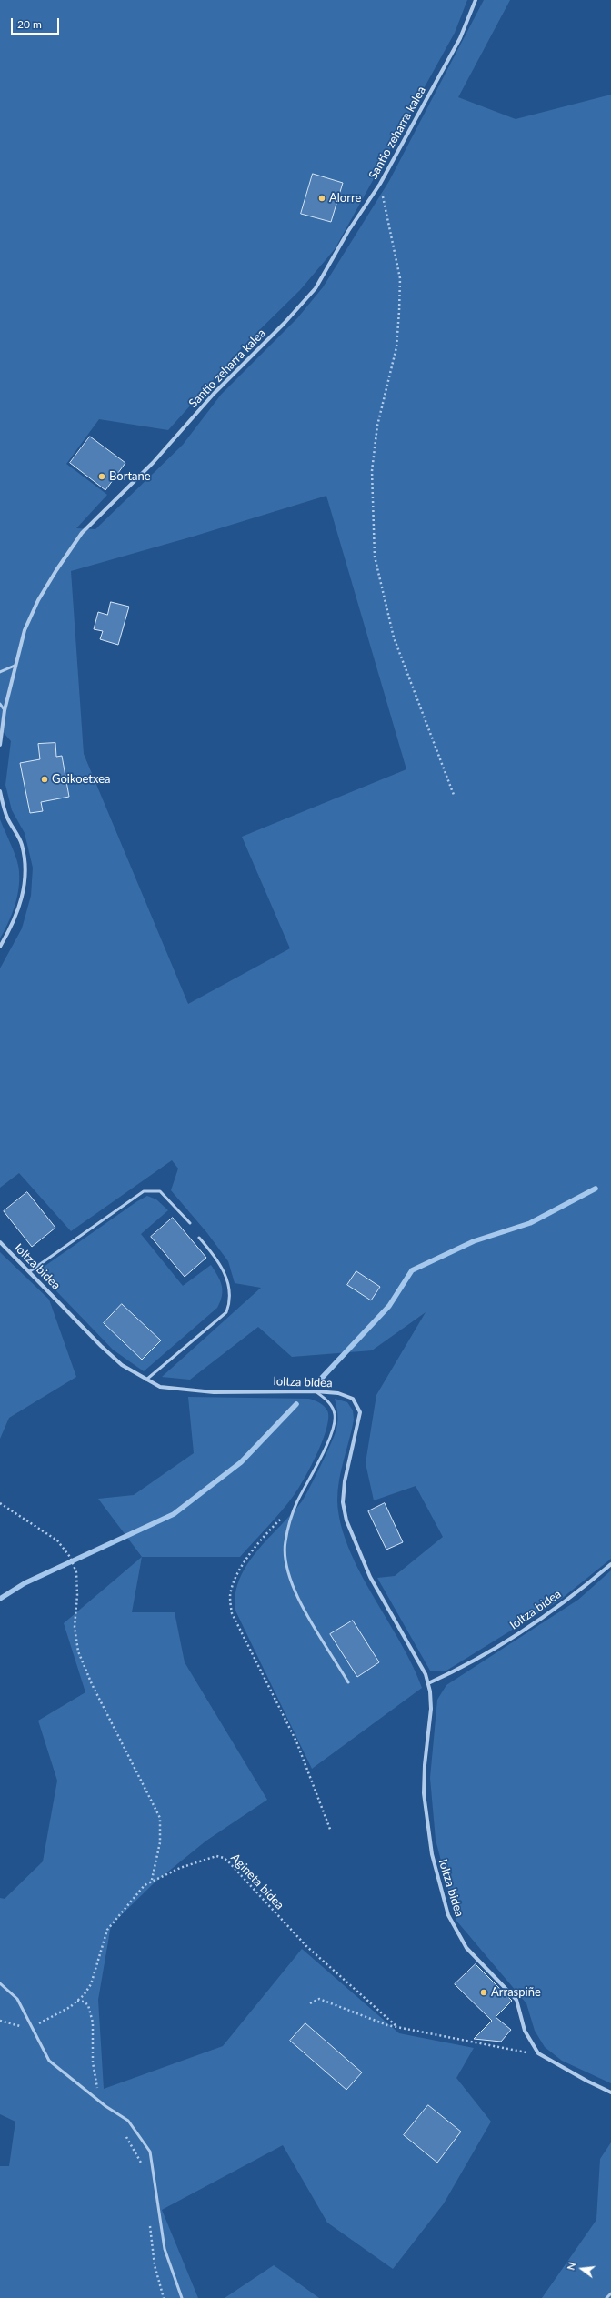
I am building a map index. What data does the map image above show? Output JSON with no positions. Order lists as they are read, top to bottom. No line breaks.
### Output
{"streets":{"street":["Santio zeharra kalea","Ioltza bidea"],"path":["Agineta bidea"]},"places":["Alorre","Bortane","Goikoetxea","Arraspiñe"],"scale_bar":"20 m","north":"left"}
